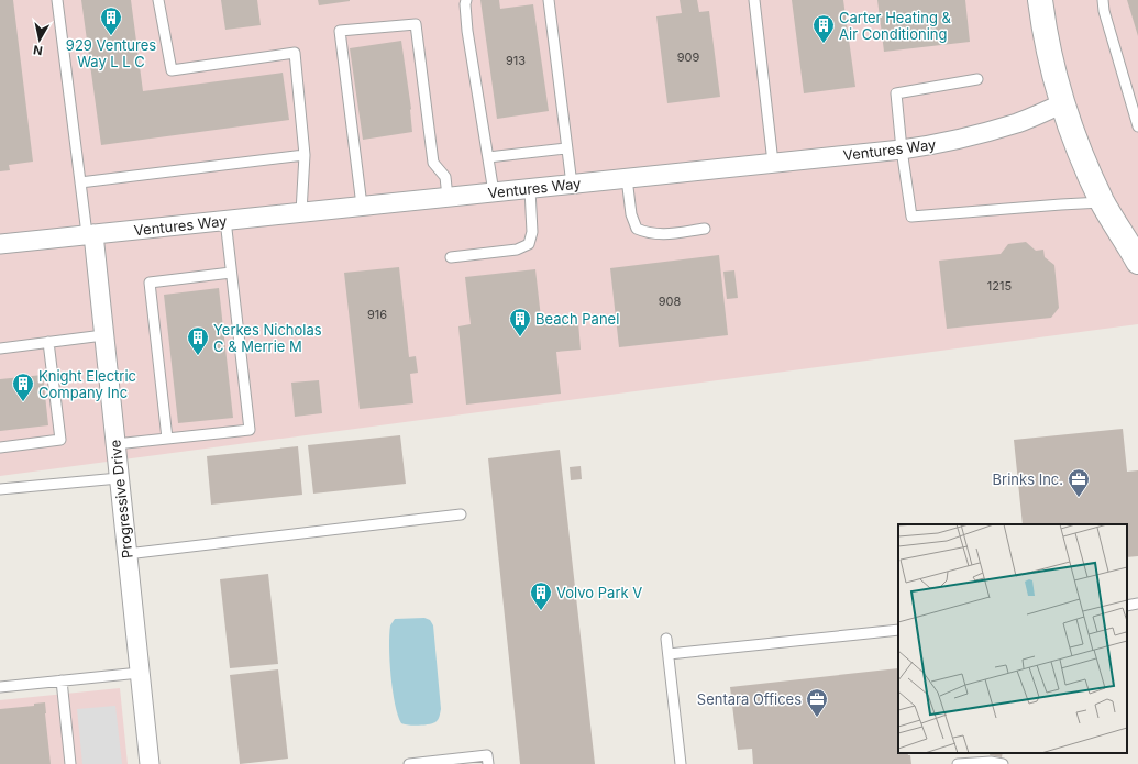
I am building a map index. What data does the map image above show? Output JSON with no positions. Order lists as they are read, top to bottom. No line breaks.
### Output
{"streets":{"street":["Ventures Way","Progressive Drive"]},"crossings":[["Ventures Way","Progressive Drive"]],"places":{"building":["929 Ventures Way L L C","Carter Heating & Air Conditioning","Beach Panel","Yerkes Nicholas C & Merrie M","Knight Electric Company Inc","Volvo Park V"],"office":["Brinks Inc.","Sentara Offices"]},"house_numbers":["909","913","1215","908","916"],"north":"bottom"}
